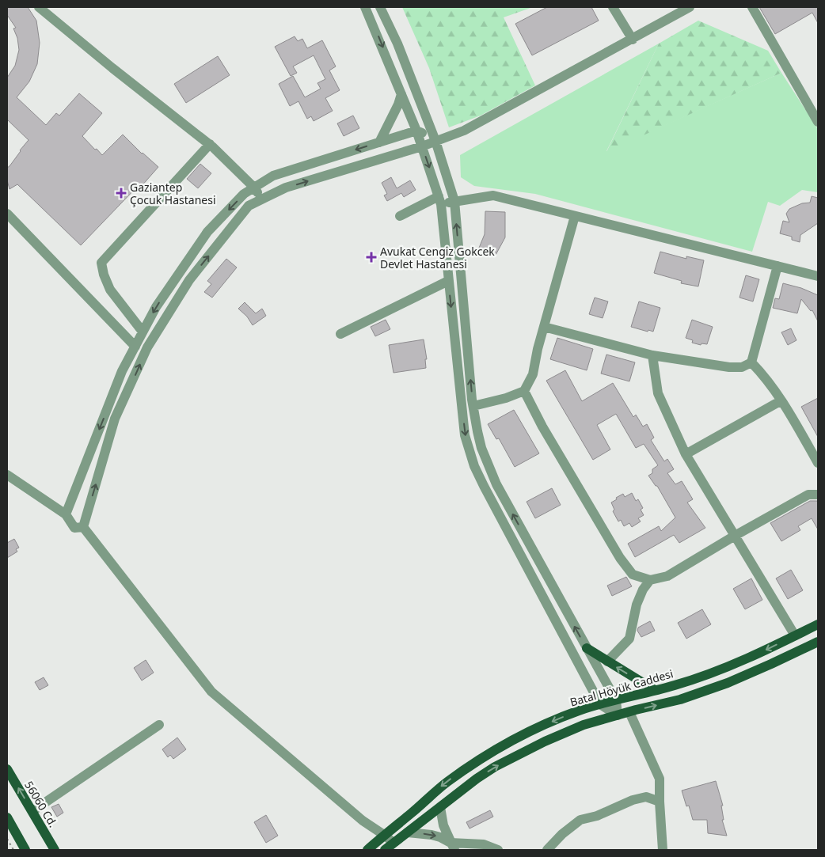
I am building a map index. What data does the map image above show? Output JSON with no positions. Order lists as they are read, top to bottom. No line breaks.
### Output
{"streets":{"main road":["Batal Höyük Caddesi","56060 Cd."]},"one_way":["56060 Cd."],"places":{"health":["Gaziantep Çocuk Hastanesi","Avukat Cengiz Gokcek Devlet Hastanesi"]}}
